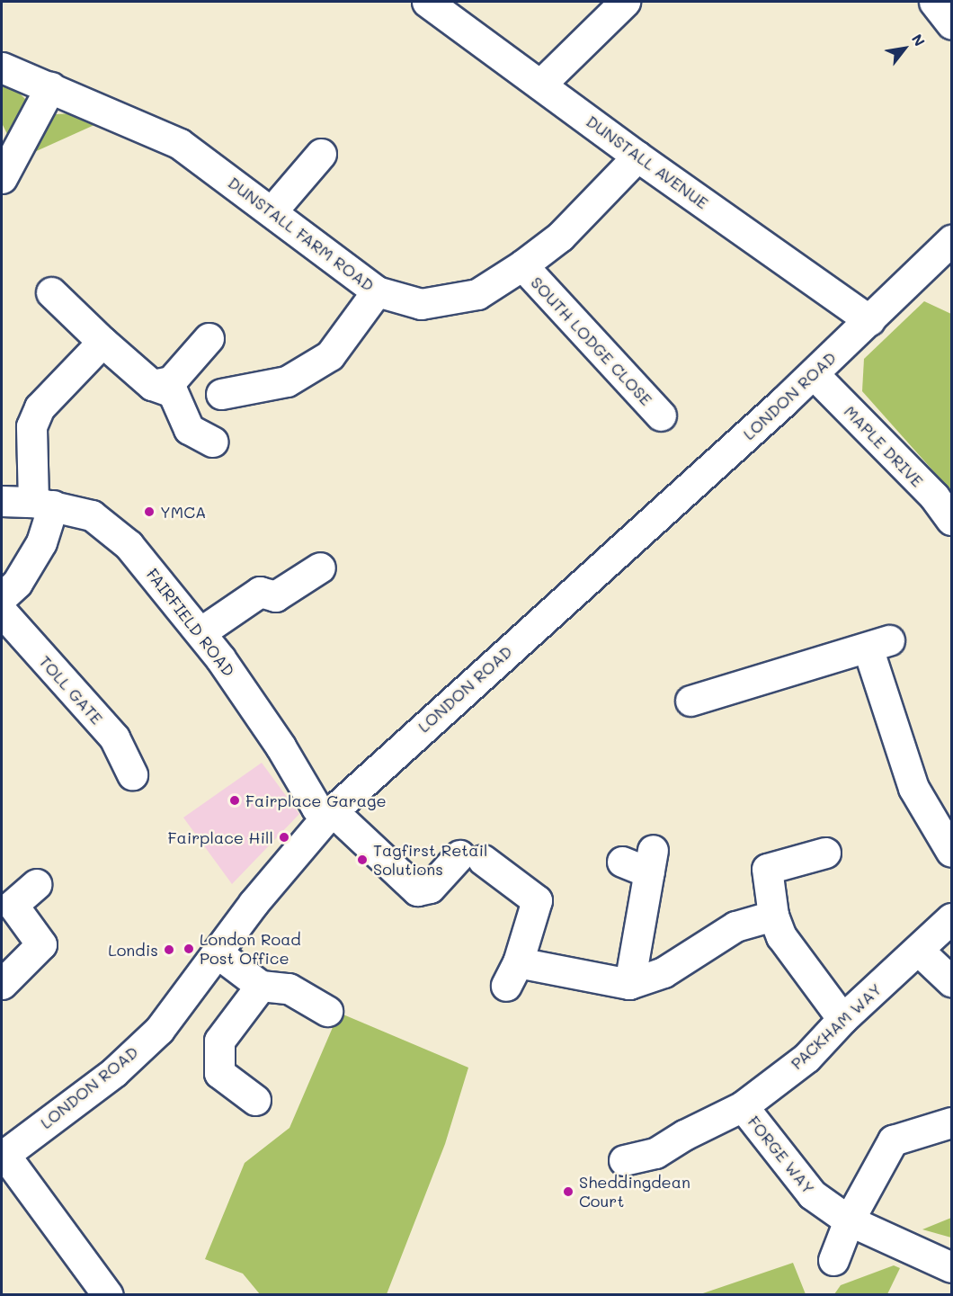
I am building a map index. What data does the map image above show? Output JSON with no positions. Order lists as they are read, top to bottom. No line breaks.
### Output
{"streets":{"street":["DUNSTALL AVENUE","DUNSTALL FARM ROAD","SOUTH LODGE CLOSE","LONDON ROAD","MAPLE DRIVE","FAIRFIELD ROAD","TOLL GATE","PACKHAM WAY","FORGE WAY"]},"crossings":[["DUNSTALL AVENUE","DUNSTALL FARM ROAD"],["DUNSTALL AVENUE","LONDON ROAD"],["DUNSTALL FARM ROAD","SOUTH LODGE CLOSE"],["LONDON ROAD","MAPLE DRIVE"],["LONDON ROAD","FAIRFIELD ROAD"],["PACKHAM WAY","FORGE WAY"]],"places":["YMCA","Fairplace Garage","Fairplace Hill","Tagfirst Retail Solutions","London Road Post Office","Londis","Sheddingdean Court"],"north":"top right"}
